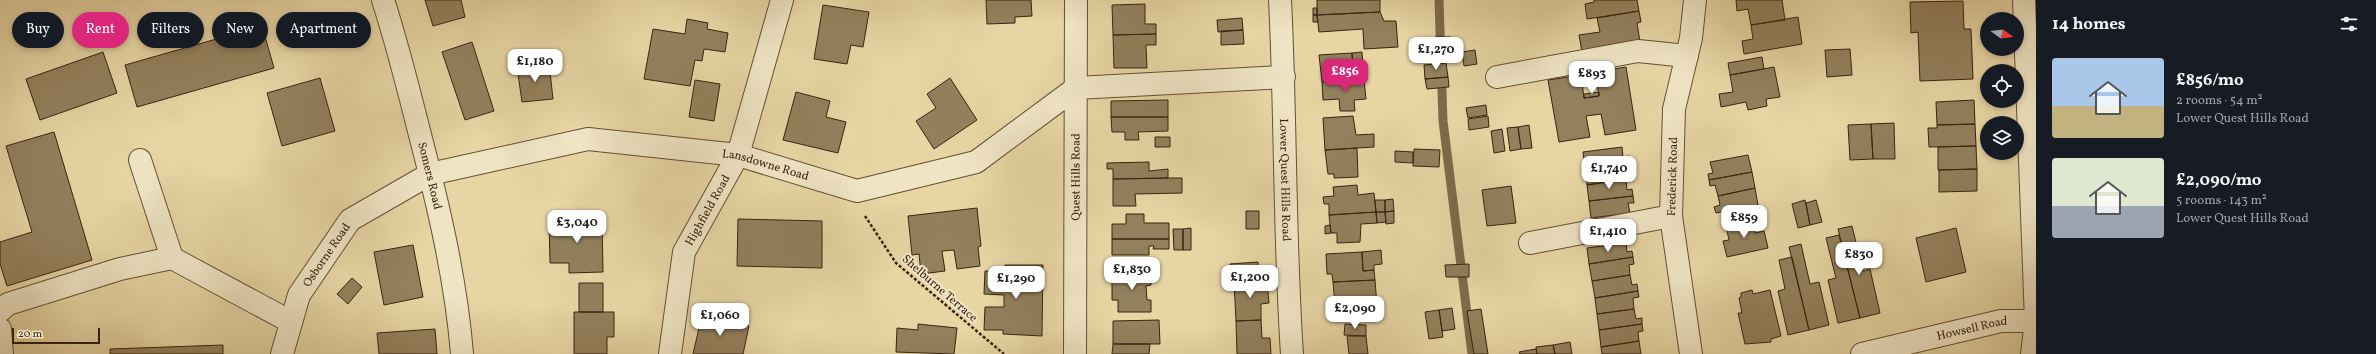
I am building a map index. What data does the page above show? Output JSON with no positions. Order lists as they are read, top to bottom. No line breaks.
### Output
{"streets":{"street":["Lansdowne Road","Somers Road","Quest Hills Road","Frederick Road","Lower Quest Hills Road","Highfield Road","Osborne Road","Howsell Road"],"path":["Shelburne Terrace"]},"crossings":[["Lansdowne Road","Somers Road"],["Lansdowne Road","Quest Hills Road"],["Lansdowne Road","Highfield Road"],["Lansdowne Road","Osborne Road"],["Lansdowne Road","Shelburne Terrace"],["Somers Road","Osborne Road"]],"scale_bar":"20 m","north":"right","page":{"heading":"14 homes","chip":["Buy","Rent","Filters","New","Apartment"],"price":["£1,270","£1,180","£856","£893","£1,740","£859","£3,040","£1,410","£830","£1,830","£1,200","£1,290","£2,090","£1,060"],"list":[{"name":"£856/mo","note":"2 rooms · 54 m² · Lower Quest Hills Road"},{"name":"£2,090/mo","note":"5 rooms · 143 m² · Lower Quest Hills Road"}],"scale":"20 m"}}
